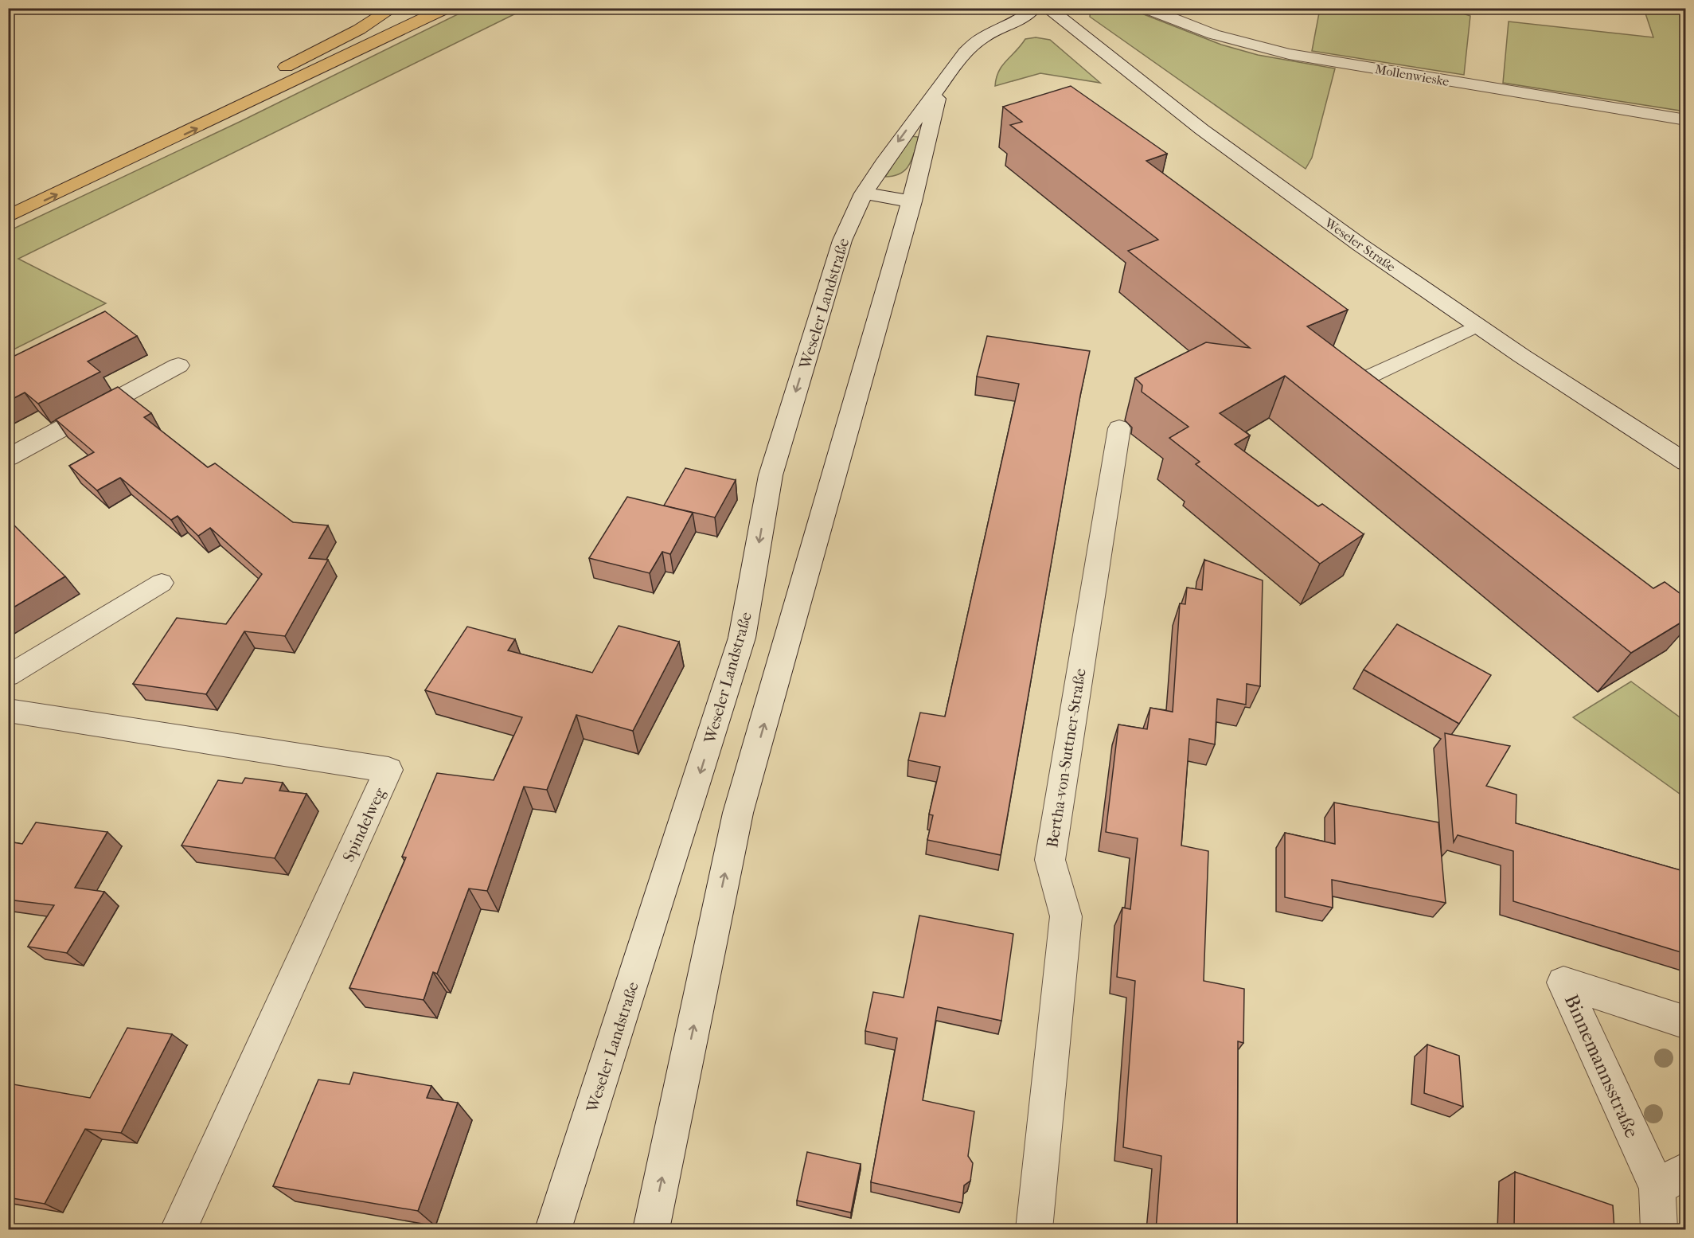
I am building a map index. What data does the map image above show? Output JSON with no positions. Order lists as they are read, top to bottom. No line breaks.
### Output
{"streets":{"street":["Mollenwieske","Weseler Straße","Weseler Landstraße","Bertha-von-Suttner-Straße","Spindelweg","Binnemannsstraße"]}}
